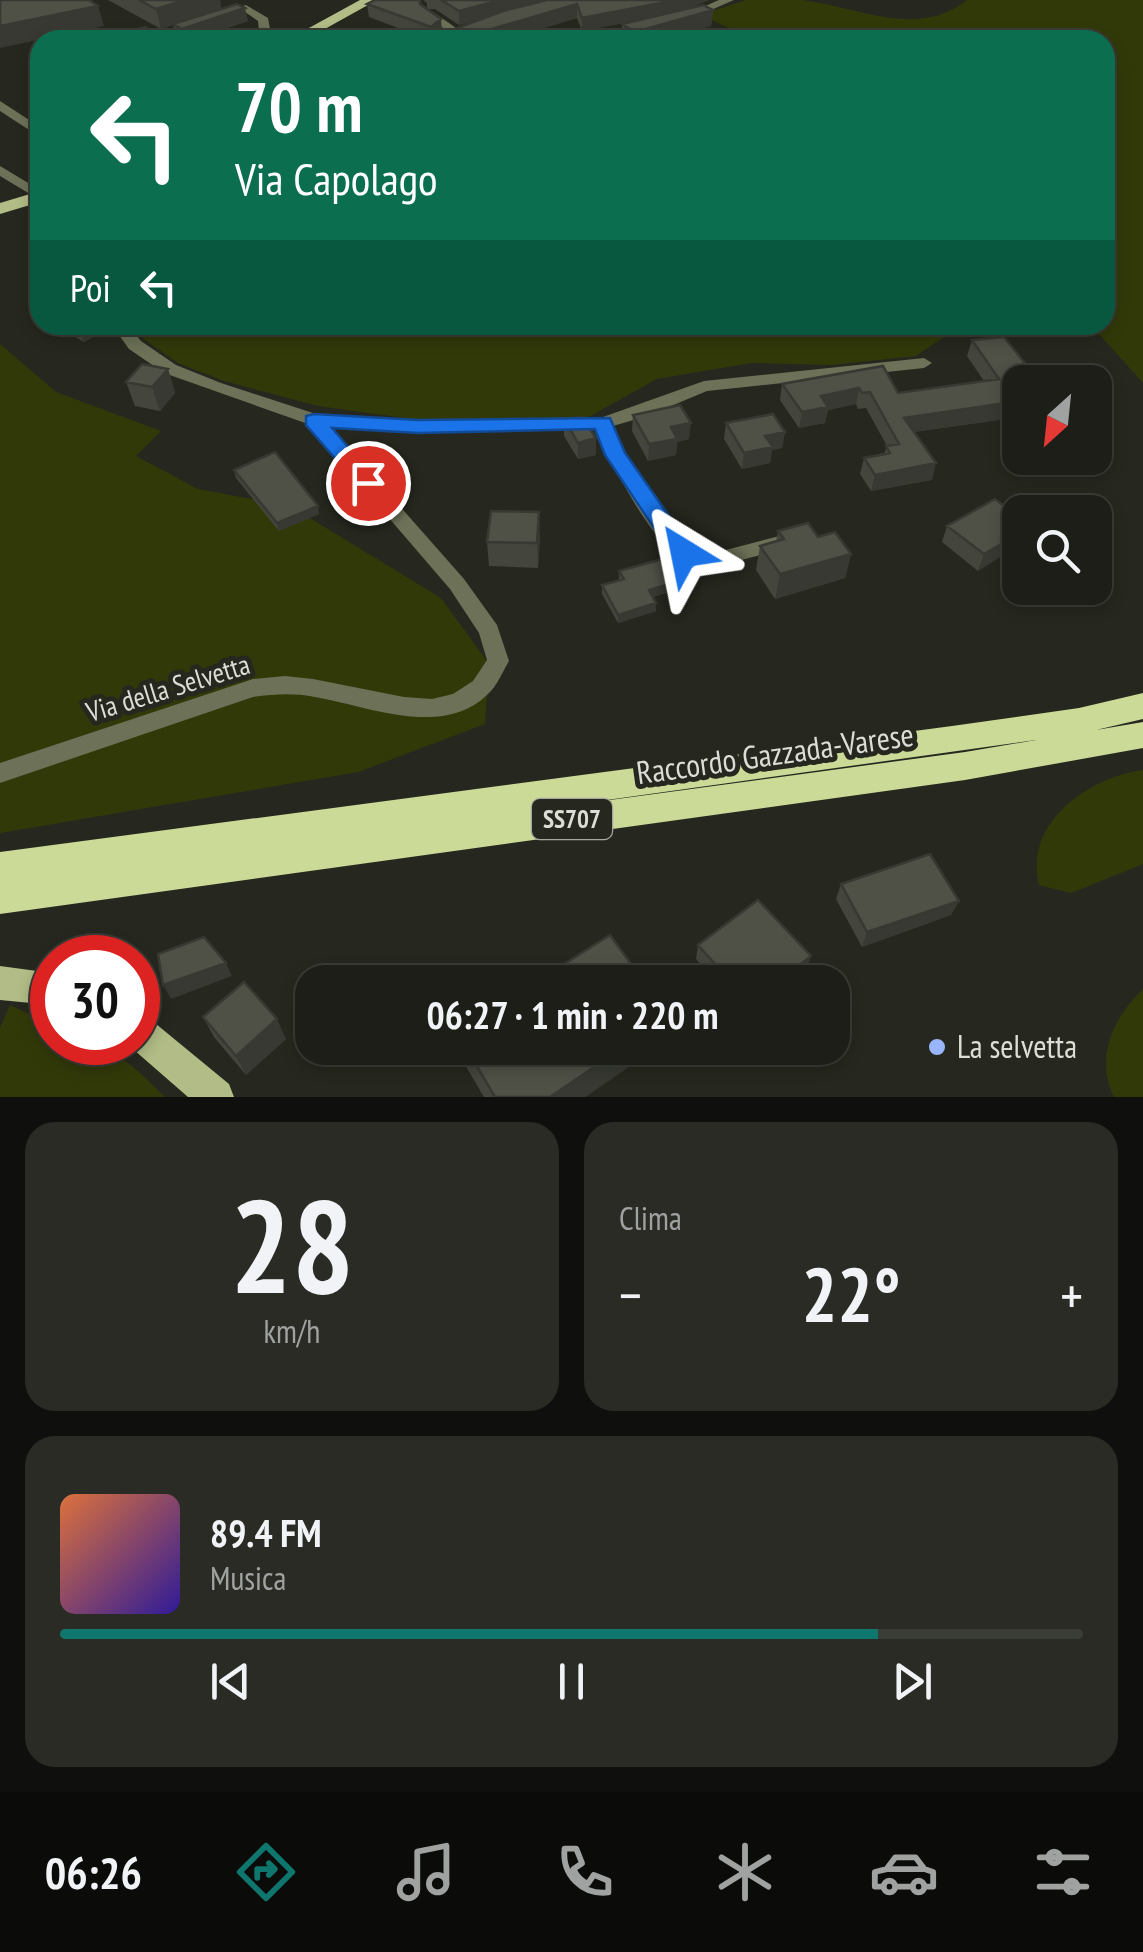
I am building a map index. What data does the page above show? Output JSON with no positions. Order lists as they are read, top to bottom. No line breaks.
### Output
{"streets":{"highway":["Raccordo Gazzada-Varese","SS707"],"street":["Via della Selvetta"]},"places":["La selvetta"],"north":"bottom left","page":{"turn":["70 m","Via Capolago"],"then":"Poi","limit":"30","trip":"06:27 · 1 min · 220 m","tile":[["28","km/h"],"Clima"],"heat":["−","22°","+"],"song":["89.4 FM","Musica"],"tabs":"06:26"}}
